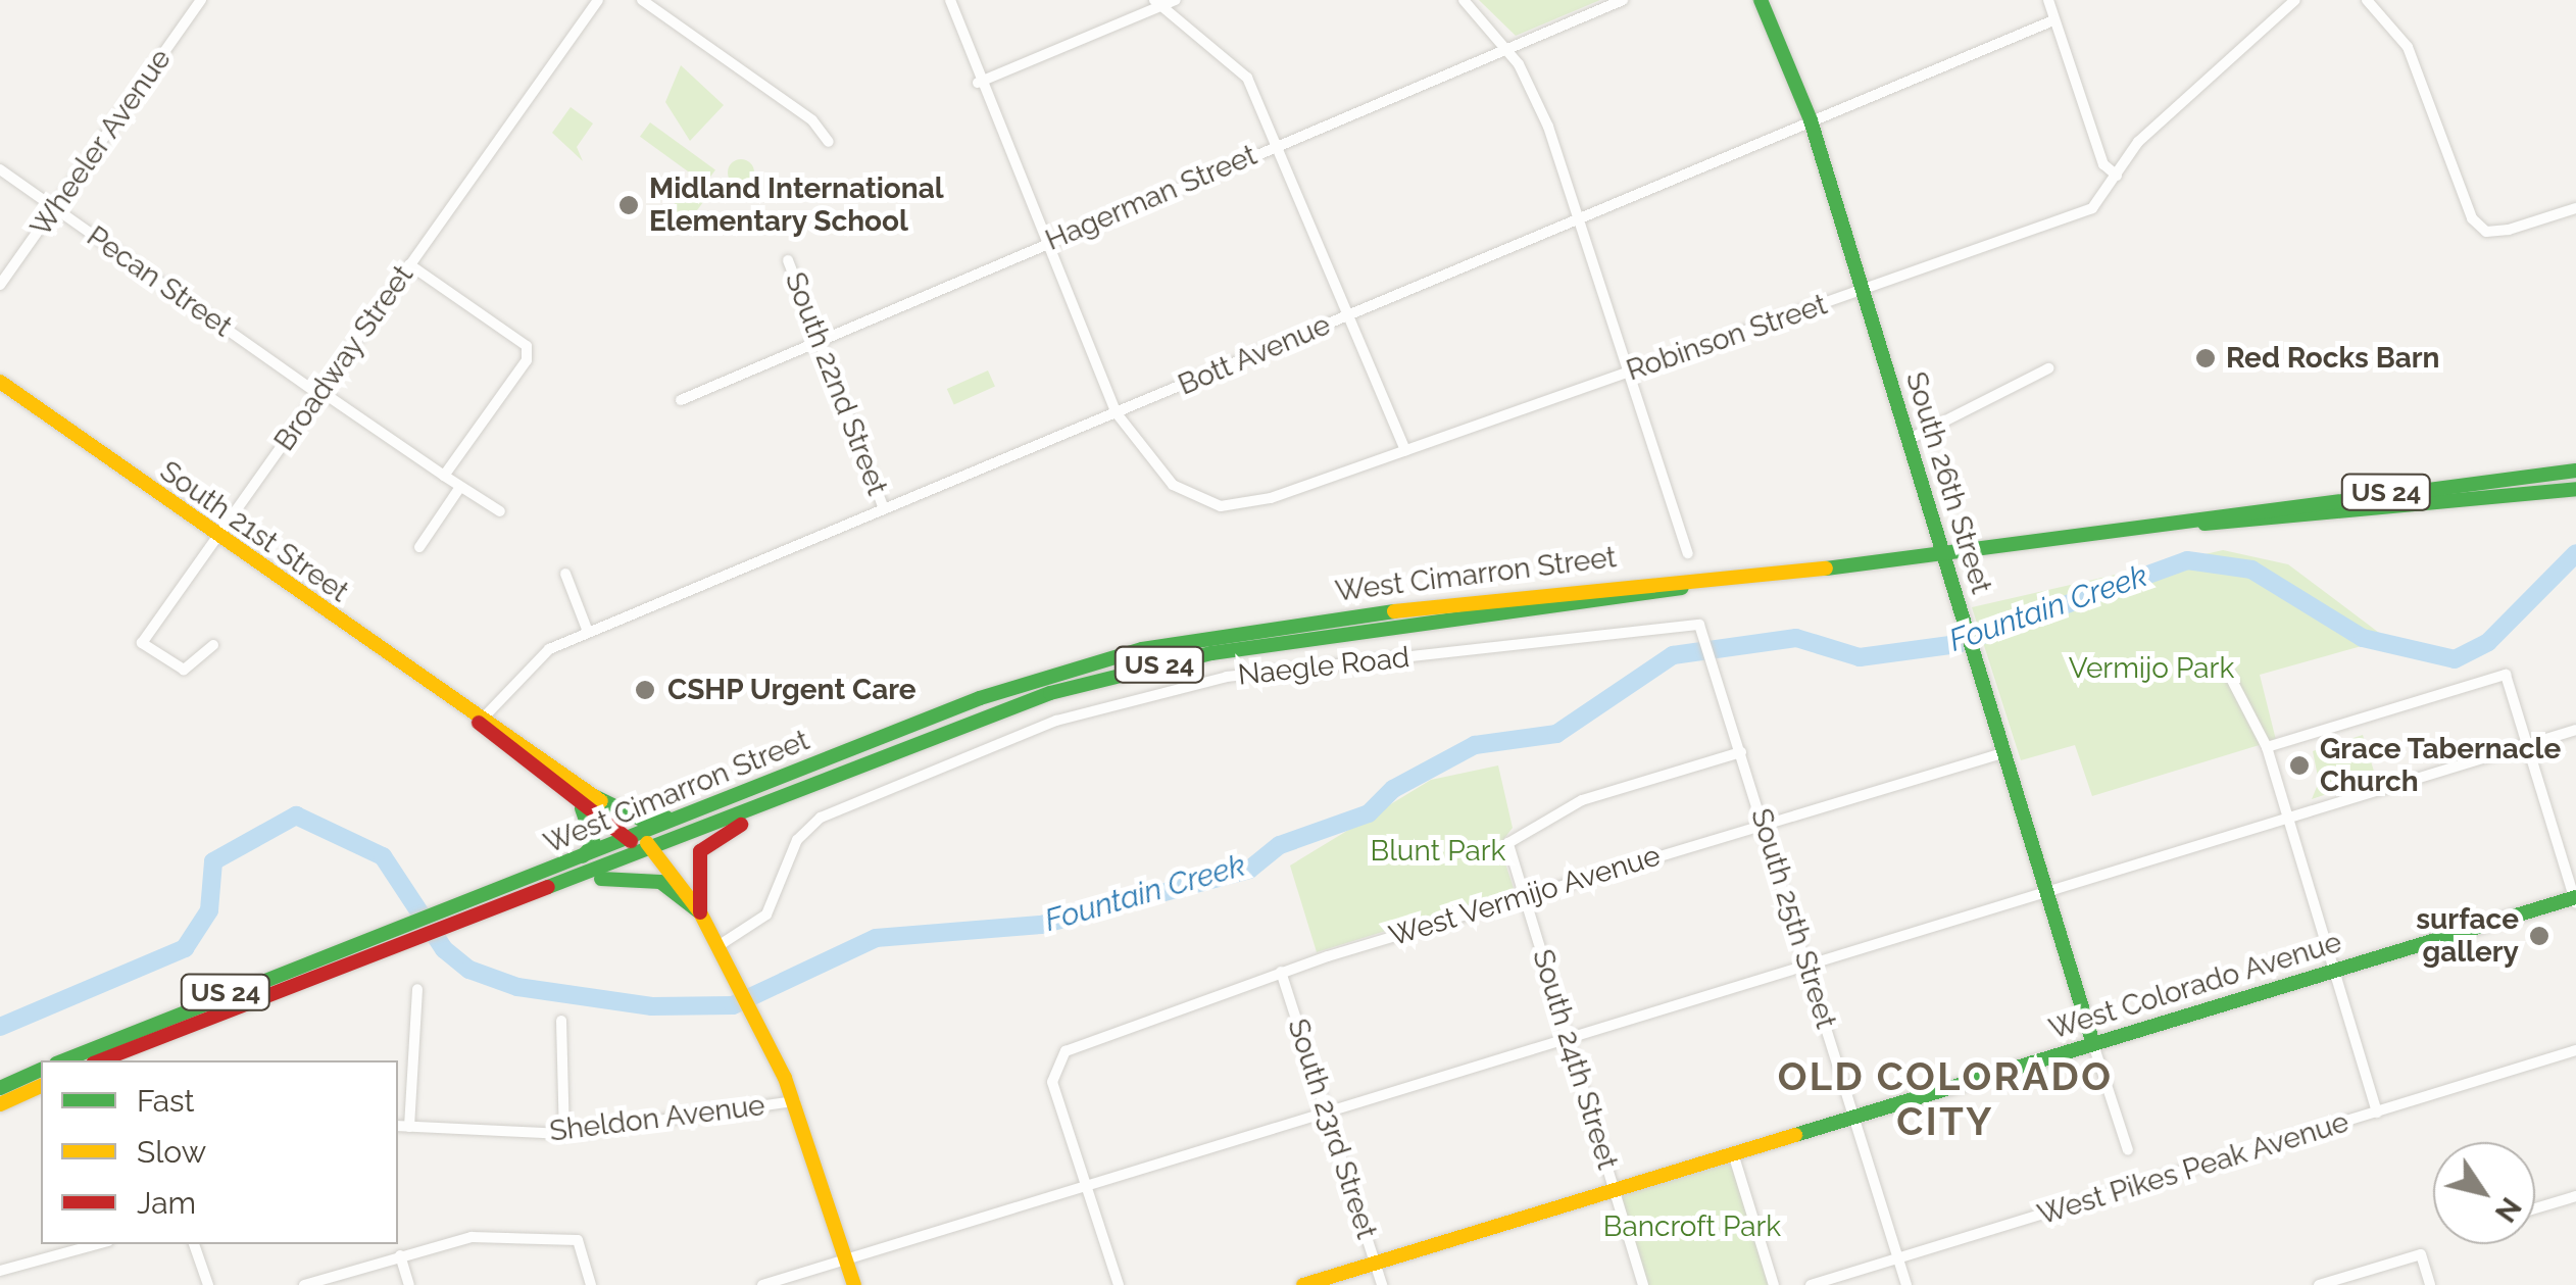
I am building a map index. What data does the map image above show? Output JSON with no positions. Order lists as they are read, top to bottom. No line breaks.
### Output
{"streets":{"main road":["South 26th Street","US 24","South 21st Street","West Cimarron Street","West Colorado Avenue"],"street":["Wheeler Avenue","Hagerman Street","Pecan Street","Robinson Street","Bott Avenue","Broadway Street","South 22nd Street","Naegle Road","West Vermijo Avenue","South 25th Street","South 24th Street","Sheldon Avenue","South 23rd Street","West Pikes Peak Avenue"]},"crossings":[["Wheeler Avenue","Pecan Street"],["Hagerman Street","South 22nd Street"],["Pecan Street","Broadway Street"],["Robinson Street","Bott Avenue"],["Robinson Street","South 26th Street"],["Bott Avenue","South 22nd Street"],["Bott Avenue","South 26th Street"],["Bott Avenue","South 21st Street"],["Broadway Street","South 21st Street"],["South 26th Street","West Cimarron Street"],["South 26th Street","West Vermijo Avenue"],["South 26th Street","West Colorado Avenue"],["South 21st Street","West Cimarron Street"],["South 21st Street","Naegle Road"],["South 21st Street","Sheldon Avenue"],["Naegle Road","South 25th Street"],["West Vermijo Avenue","South 25th Street"],["West Vermijo Avenue","South 24th Street"],["West Vermijo Avenue","South 23rd Street"],["South 25th Street","West Colorado Avenue"],["South 25th Street","South 24th Street"],["South 25th Street","West Pikes Peak Avenue"],["West Colorado Avenue","South 24th Street"],["West Colorado Avenue","South 23rd Street"]],"districts":["OLD COLORADO CITY"],"water":["Fountain Creek"],"parks":["Vermijo Park","Blunt Park","Bancroft Park"],"places":["Midland International Elementary School","Red Rocks Barn","CSHP Urgent Care","Grace Tabernacle Church","surface gallery"],"legend":["Fast","Slow","Jam"],"north":"bottom right"}
